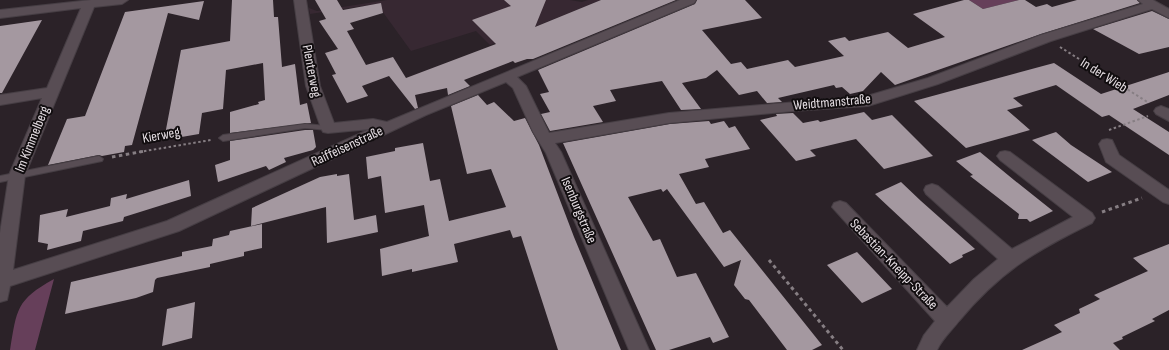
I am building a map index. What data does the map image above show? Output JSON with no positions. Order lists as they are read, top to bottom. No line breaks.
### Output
{"streets":{"street":["Plenterweg","Weidtmanstraße","Im Kimmelberg","Raiffeisenstraße","Isenburgstraße","Sebastian-Kneipp-Straße"],"path":["In der Wieb","Kierweg"]},"crossings":[["In der Wieb","Weidtmanstraße"],["Weidtmanstraße","Isenburgstraße"],["Im Kimmelberg","Raiffeisenstraße"],["Raiffeisenstraße","Isenburgstraße"]]}
